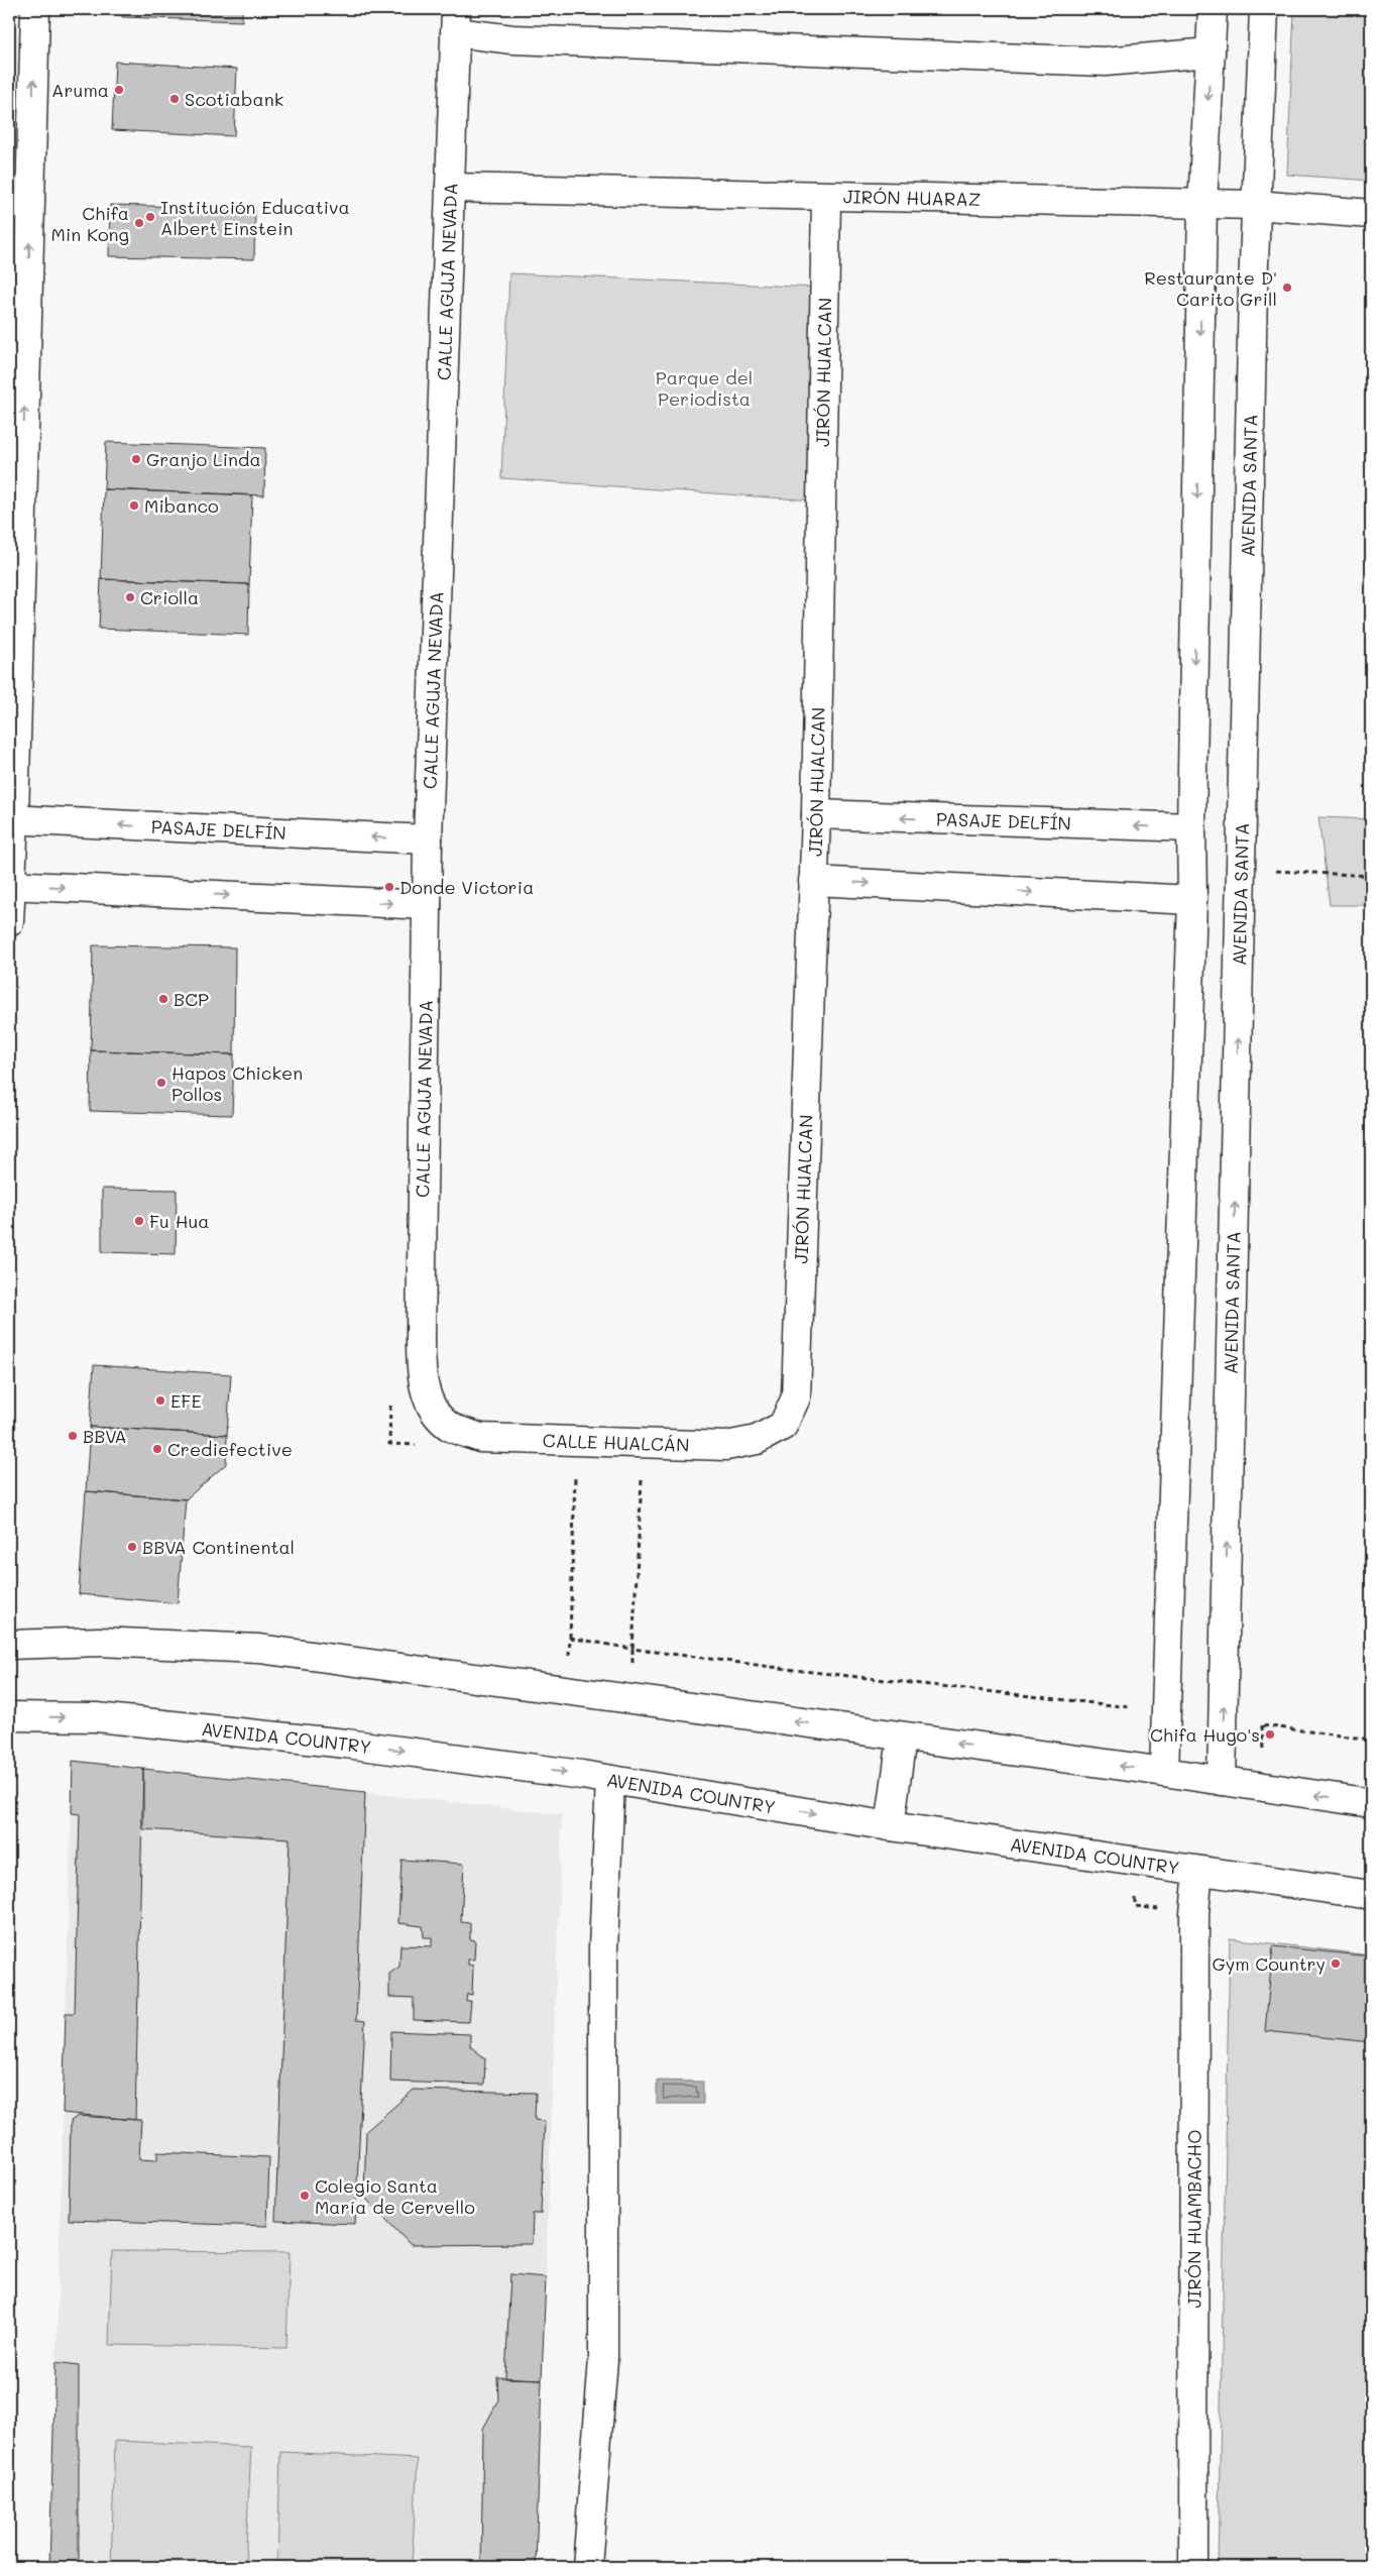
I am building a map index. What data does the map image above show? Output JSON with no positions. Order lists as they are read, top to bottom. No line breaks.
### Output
{"streets":{"street":["JIRÓN HUARAZ","CALLE AGUJA NEVADA","JIRÓN HUALCAN","AVENIDA SANTA","PASAJE DELFÍN","CALLE HUALCÁN","AVENIDA COUNTRY","JIRÓN HUAMBACHO"]},"crossings":[["JIRÓN HUARAZ","CALLE AGUJA NEVADA"],["JIRÓN HUARAZ","JIRÓN HUALCAN"],["JIRÓN HUARAZ","AVENIDA SANTA"],["CALLE AGUJA NEVADA","PASAJE DELFÍN"],["CALLE AGUJA NEVADA","CALLE HUALCÁN"],["JIRÓN HUALCAN","PASAJE DELFÍN"],["JIRÓN HUALCAN","CALLE HUALCÁN"],["AVENIDA COUNTRY","JIRÓN HUAMBACHO"]],"parks":["Parque del Periodista"],"places":["Aruma","Scotiabank","Institución Educativa Albert Einstein","Chifa Min Kong","Restaurante D' Carito Grill","Granjo Linda","Mibanco","Criolla","Donde Victoria","BCP","Hapos Chicken Pollos","Fu Hua","EFE","BBVA","Crediefective","BBVA Continental","Chifa Hugo's","Gym Country","Colegio Santa María de Cervello"]}
